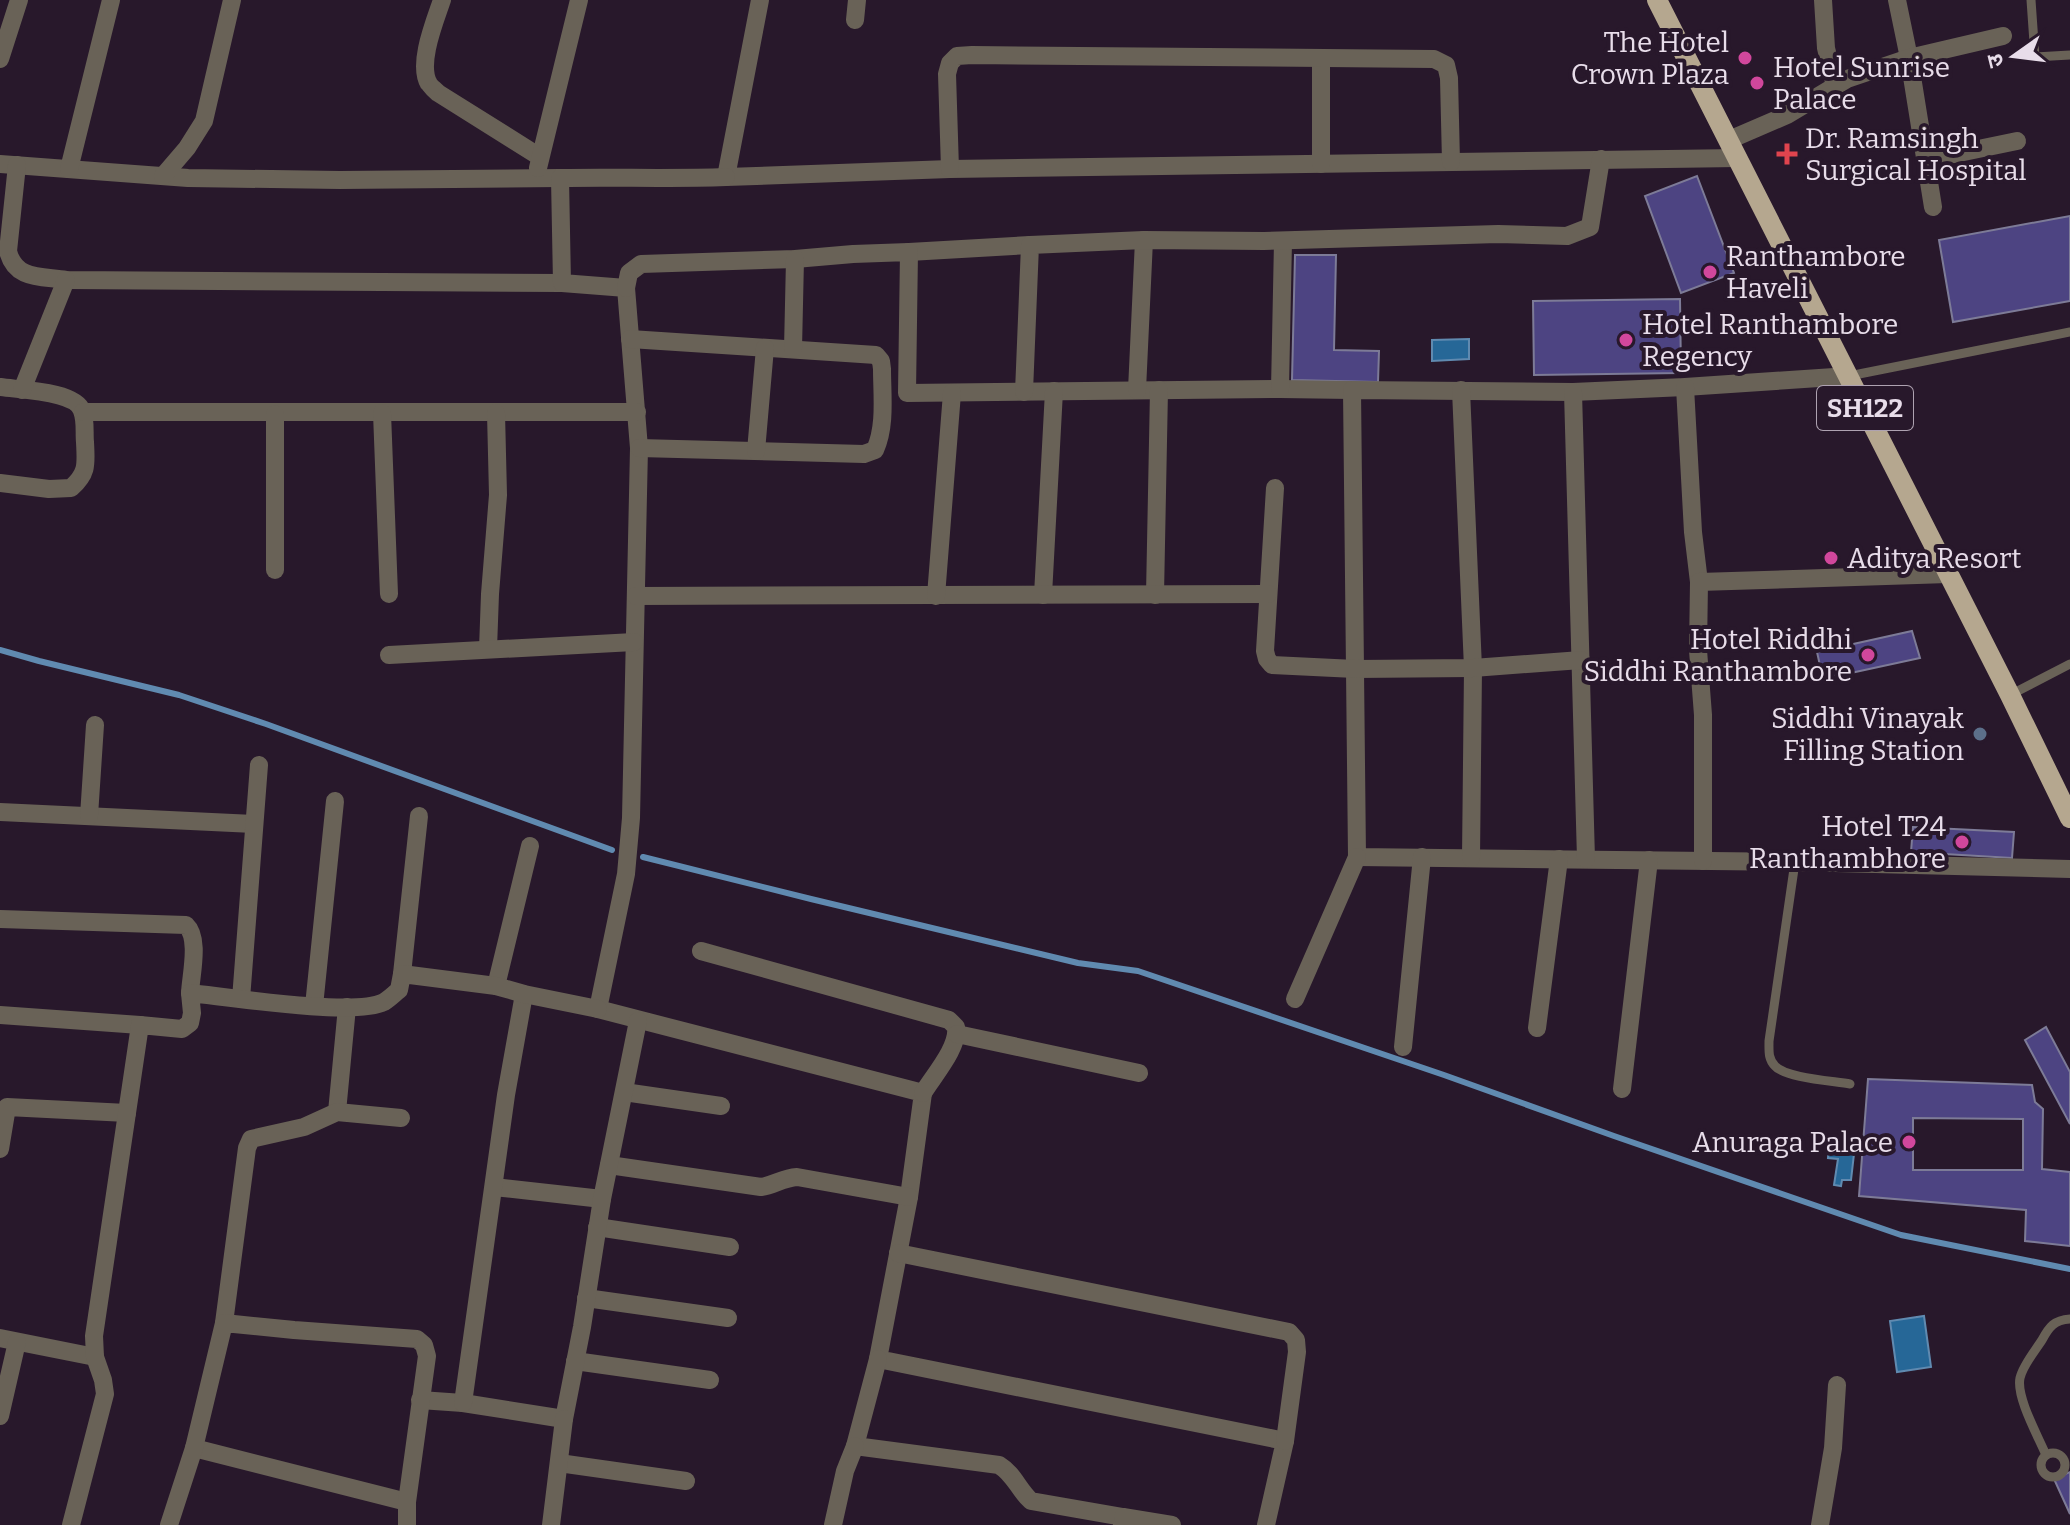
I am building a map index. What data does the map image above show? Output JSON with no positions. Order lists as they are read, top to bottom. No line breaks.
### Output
{"streets":{"main road":["SH122"]},"places":{"other":["The Hotel Crown Plaza","Hotel Sunrise Palace","Ranthambore Haveli","Hotel Ranthambore Regency","Aditya Resort","Hotel Riddhi Siddhi Ranthambore","Siddhi Vinayak Filling Station","Hotel T24 Ranthambhore","Anuraga Palace"],"health":["Dr. Ramsingh Surgical Hospital"]},"north":"left"}
